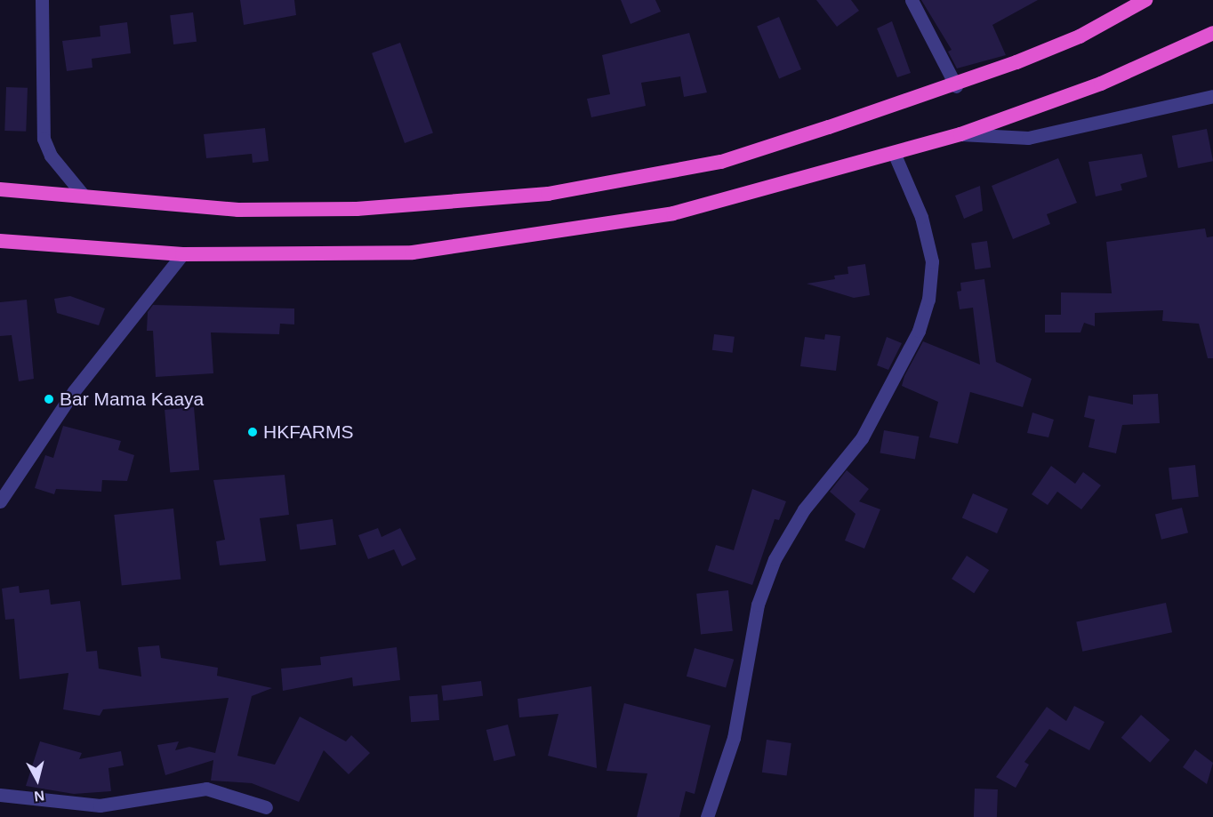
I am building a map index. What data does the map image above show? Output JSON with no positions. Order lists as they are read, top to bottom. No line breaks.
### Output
{"places":["Bar Mama Kaaya","HKFARMS"],"north":"bottom"}
